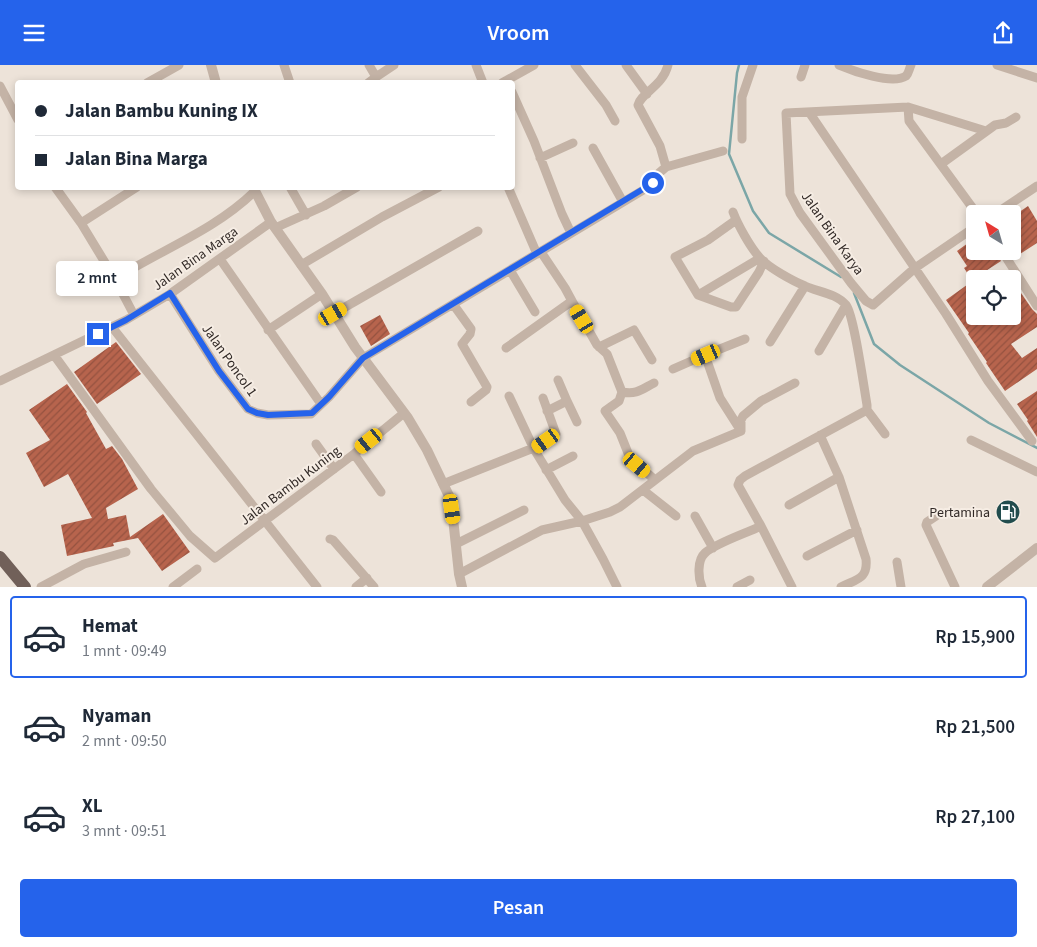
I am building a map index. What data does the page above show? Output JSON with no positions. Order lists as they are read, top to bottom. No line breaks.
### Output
{"streets":{"street":["Jalan Bina Karya","Jalan Bina Marga","Jalan Poncol 1","Jalan Bambu Kuning"]},"crossings":[["Jalan Bina Marga","Jalan Poncol 1"],["Jalan Bina Marga","Jalan Bambu Kuning"]],"places":{"fuel station":["Pertamina"]},"north":"top left","page":{"header":"Vroom","banner":["Jalan Bambu Kuning IX","Jalan Bina Marga"],"bubble":"2 mnt","list":[{"name":"Hemat","note":"1 mnt · 09:49","value":"Rp 15,900"},{"name":"Nyaman","note":"2 mnt · 09:50","value":"Rp 21,500"},{"name":"XL","note":"3 mnt · 09:51","value":"Rp 27,100"}],"buttons":"Pesan"}}
